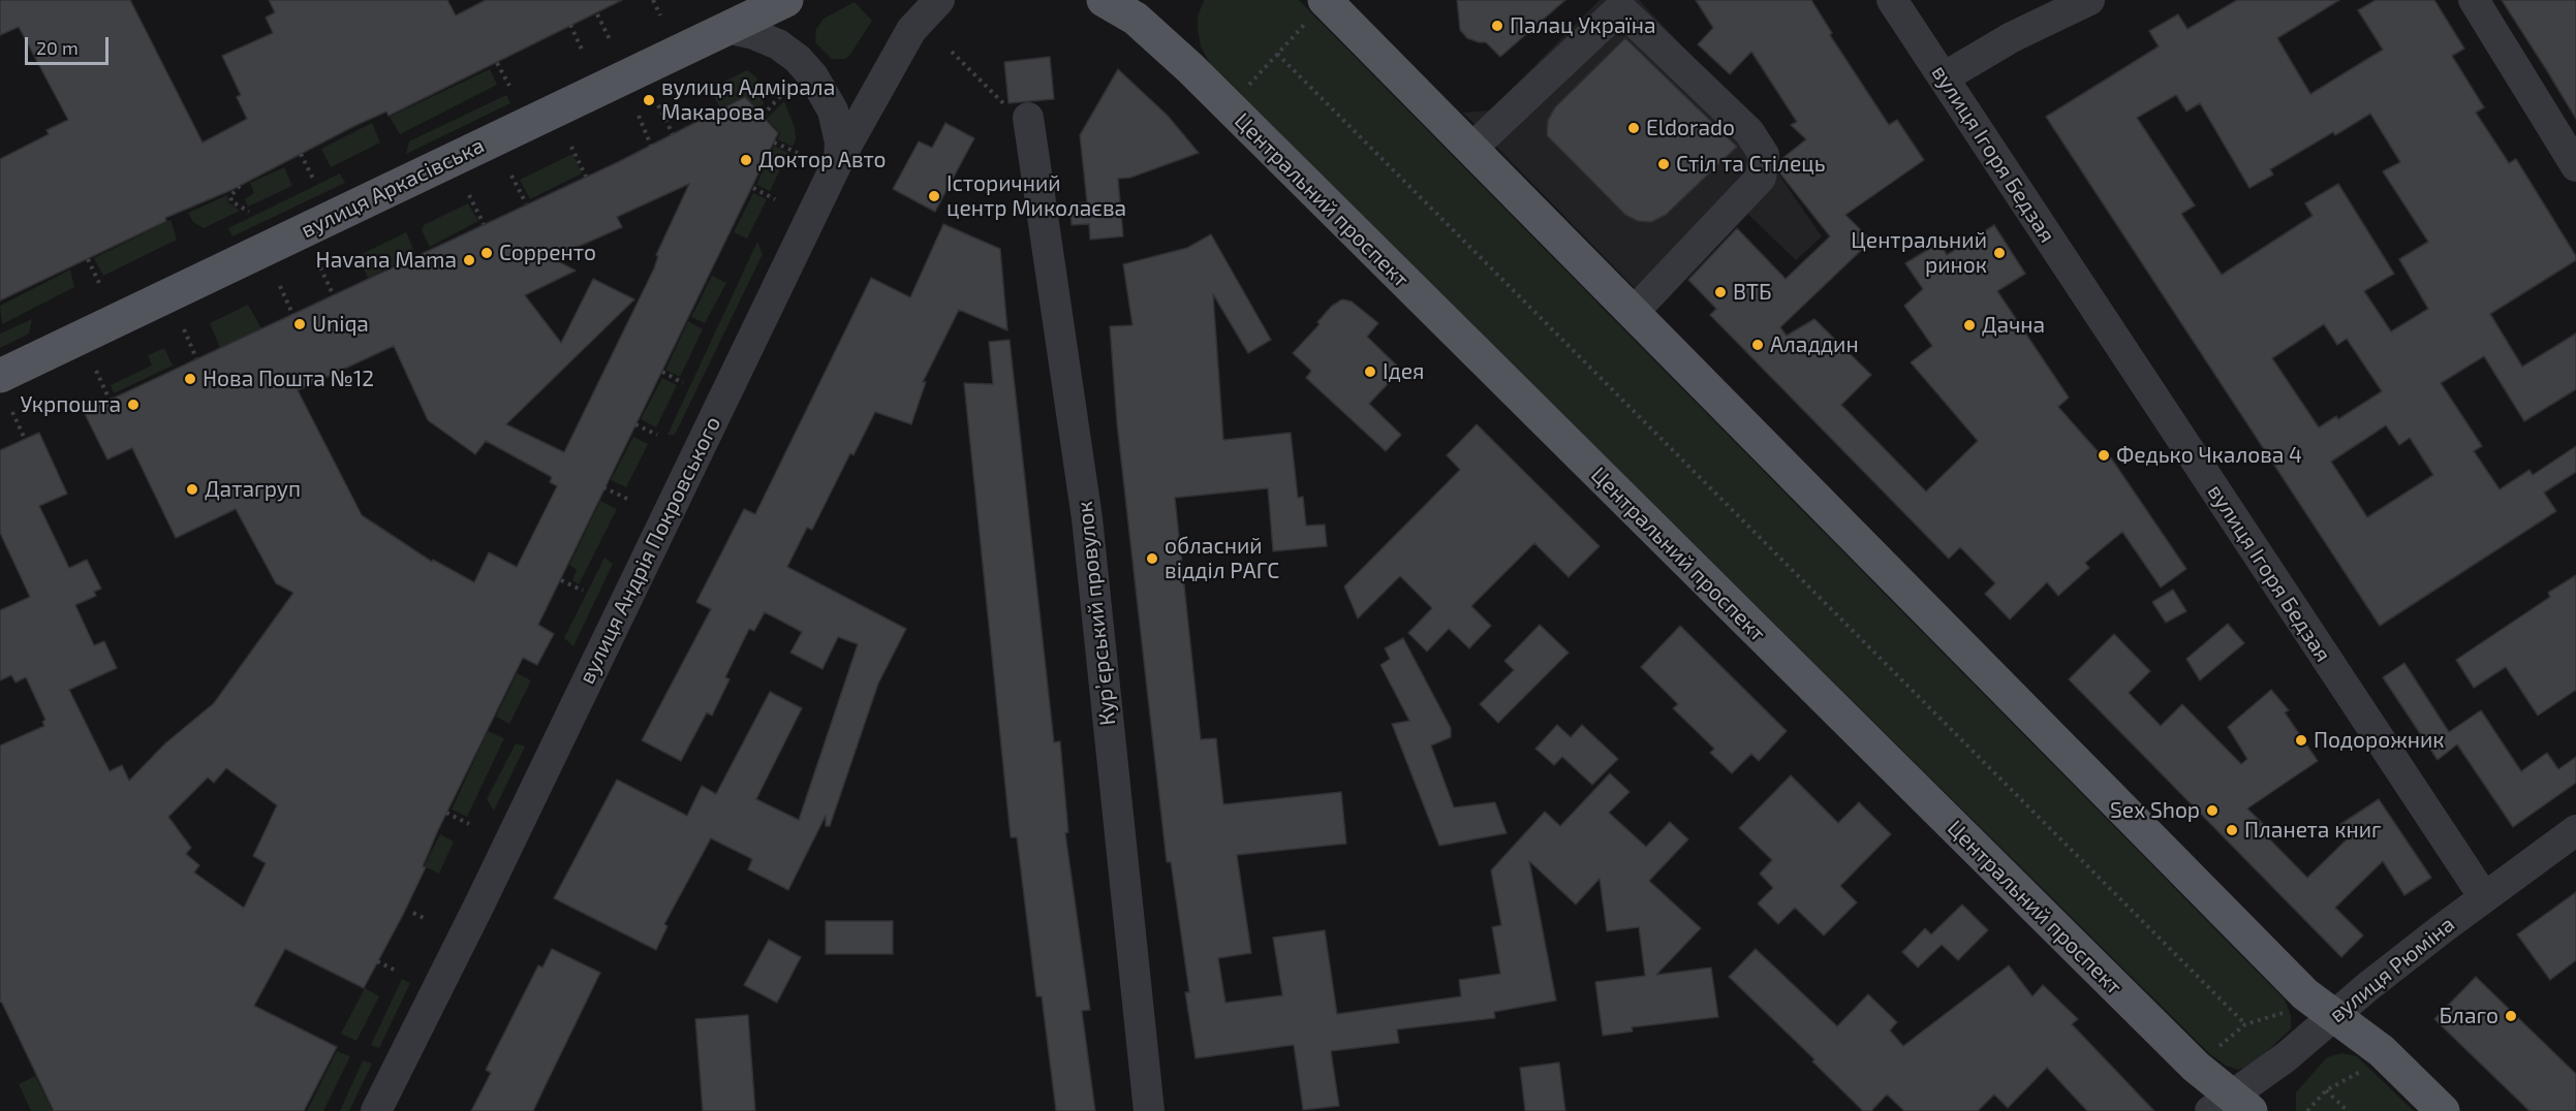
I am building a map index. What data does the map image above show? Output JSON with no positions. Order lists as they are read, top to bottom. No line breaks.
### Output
{"streets":{"main road":["вулиця Аркасівська","Центральний проспект"],"street":["вулиця Ігоря Бедзая","вулиця Андрія Покровського","Курʼєрський провулок","вулиця Рюміна"]},"crossings":[["вулиця Ігоря Бедзая","вулиця Рюміна"],["Центральний проспект","вулиця Рюміна"]],"places":["Палац Україна","вулиця Адмірала Макарова","Eldorado","Доктор Авто","Стіл та Стілець","Історичний центр Миколаєва","Сорренто","Центральний ринок","Havana Mama","ВТБ","Uniqa","Дачна","Аладдин","Ідея","Нова Пошта №12","Укрпошта","Федько Чкалова 4","Датагруп","обласний відділ РАГС","Подорожник","Sex Shop","Планета книг","Благо"],"scale_bar":"20 m"}
